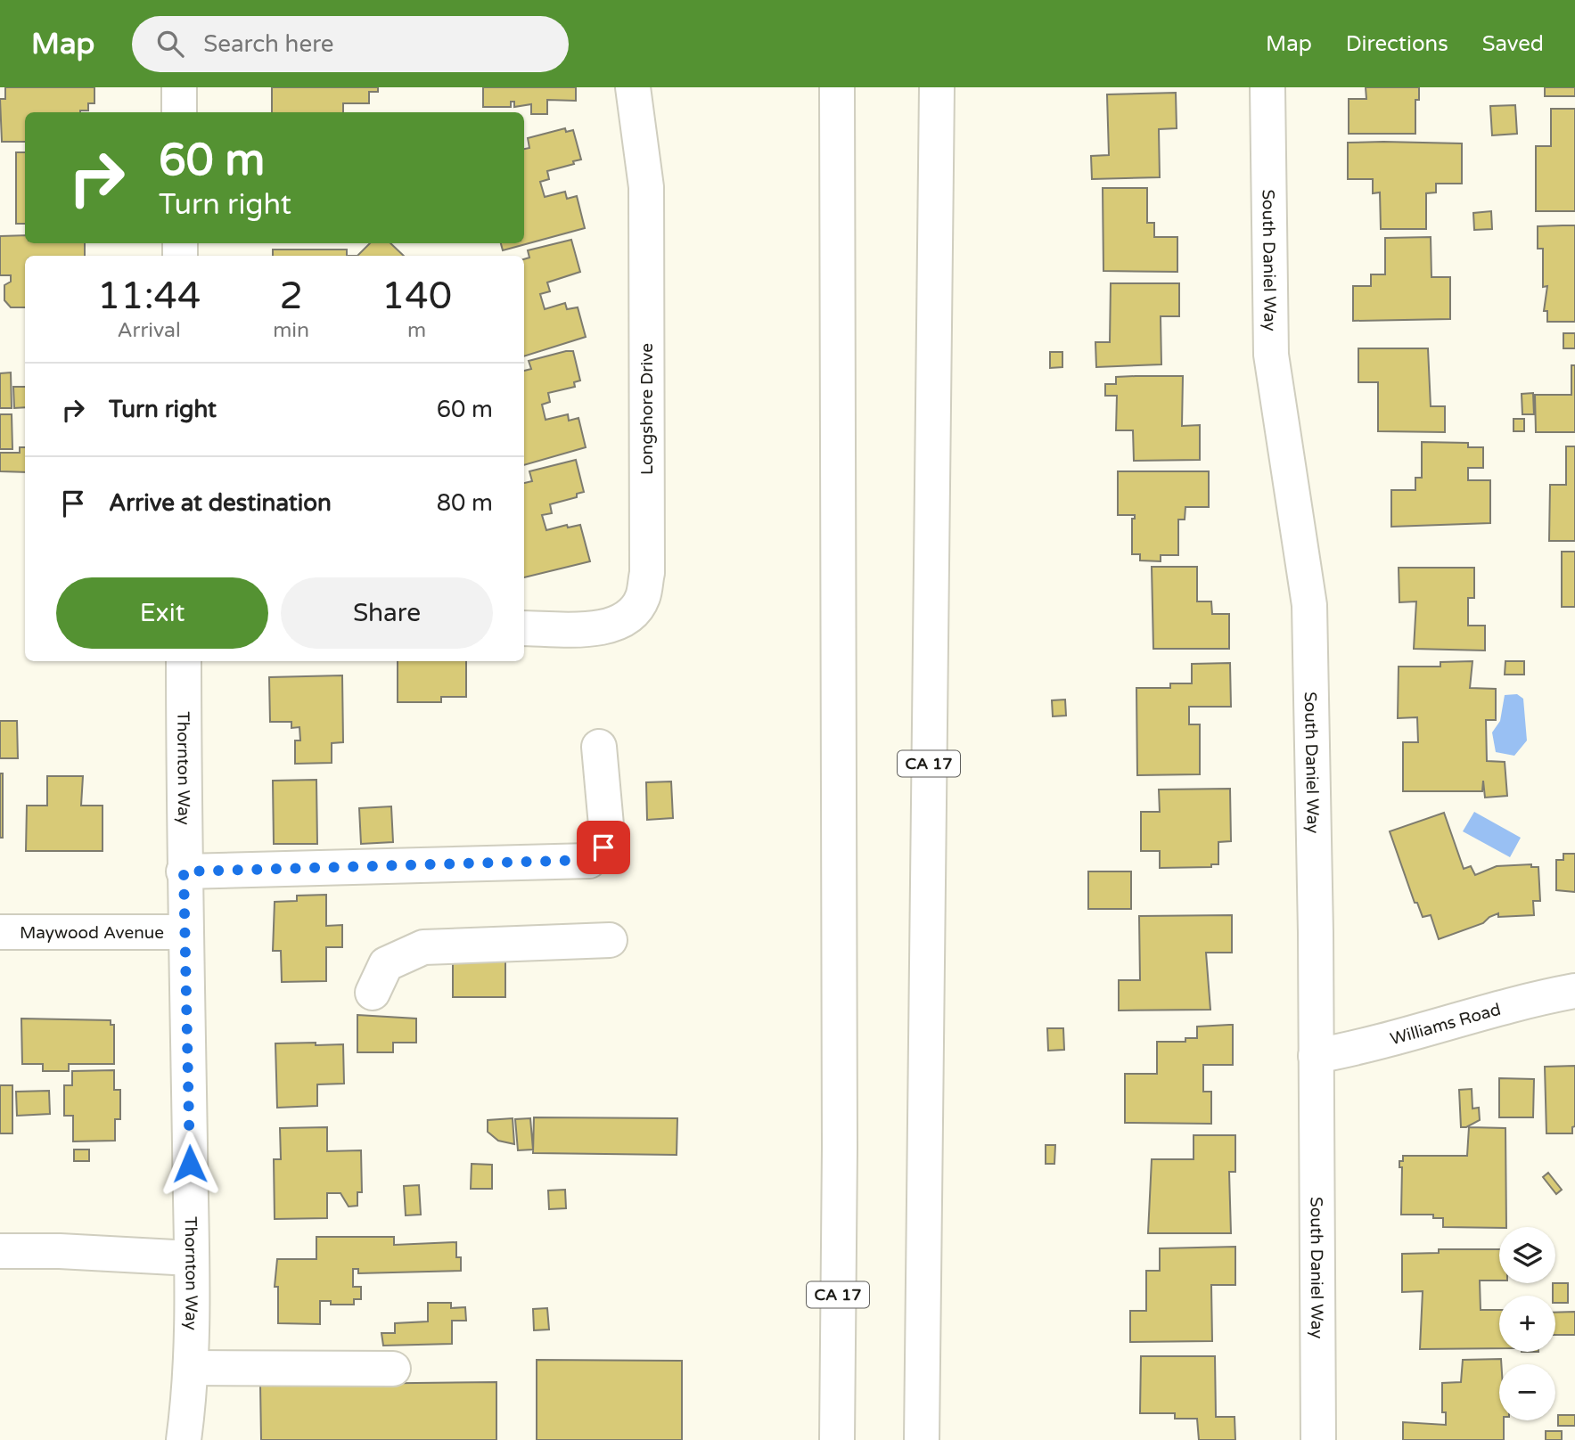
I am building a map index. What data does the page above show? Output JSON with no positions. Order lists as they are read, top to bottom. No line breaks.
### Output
{"streets":{"main road":["South Daniel Way","Longshore Drive","CA 17","Thornton Way","Maywood Avenue","Williams Road"]},"crossings":[["South Daniel Way","Williams Road"],["Thornton Way","Maywood Avenue"]],"page":{"header":"Map","search":"Search here","nav":["Map","Directions","Saved"],"turn":["60 m","Turn right"],"eta":["11:44","Arrival","2","min","140","m"],"list":[{"name":"Turn right","value":"60 m"},{"name":"Arrive at destination","value":"80 m"}],"buttons":["Exit","Share"],"map_buttons":["+","−"]}}
